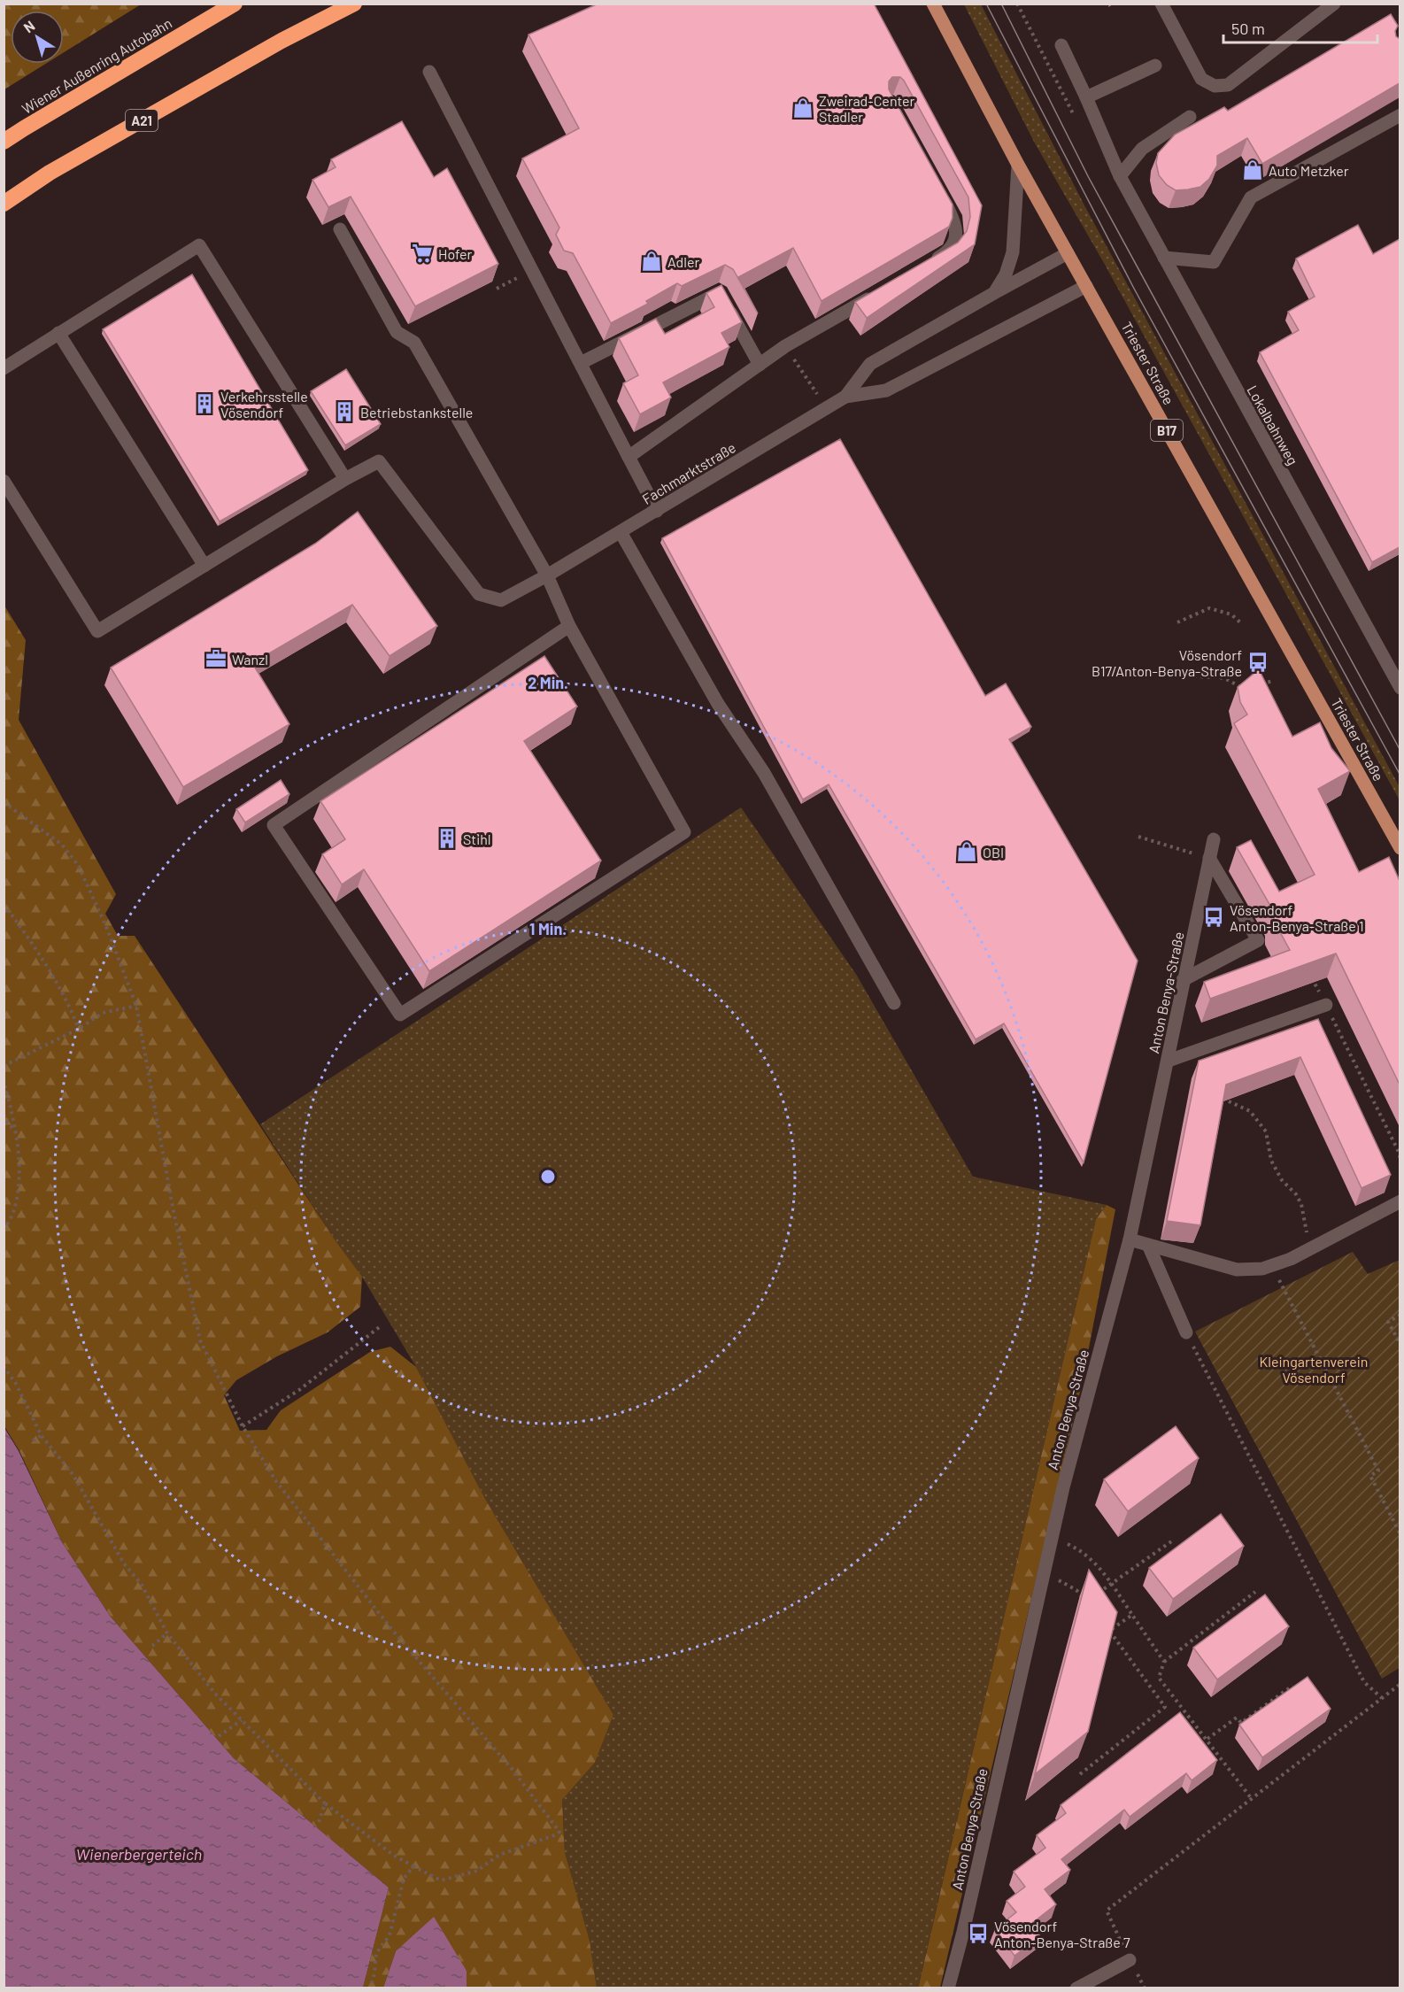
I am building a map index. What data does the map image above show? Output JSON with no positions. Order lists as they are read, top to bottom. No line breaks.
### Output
{"streets":{"highway":["Wiener Außenring Autobahn","A21"],"main road":["Triester Straße","B17"],"street":["Lokalbahnweg","Fachmarktstraße","Anton Benya-Straße"]},"crossings":[["Triester Straße","Fachmarktstraße"]],"water":["Wienerbergerteich"],"parks":["Kleingartenverein Vösendorf"],"places":{"shop":["Zweirad-Center Stadler","Auto Metzker","Adler","OBI"],"supermarket":["Hofer"],"building":["Verkehrsstelle Vösendorf","Betriebstankstelle","Stihl"],"office":["Wanzl"],"bus stop":["Vösendorf B17/Anton-Benya-Straße","Vösendorf Anton-Benya-Straße 1","Vösendorf Anton-Benya-Straße 7"]},"scale_bar":"50 m","north":"top left","rings":["2 Min.","1 Min."]}
